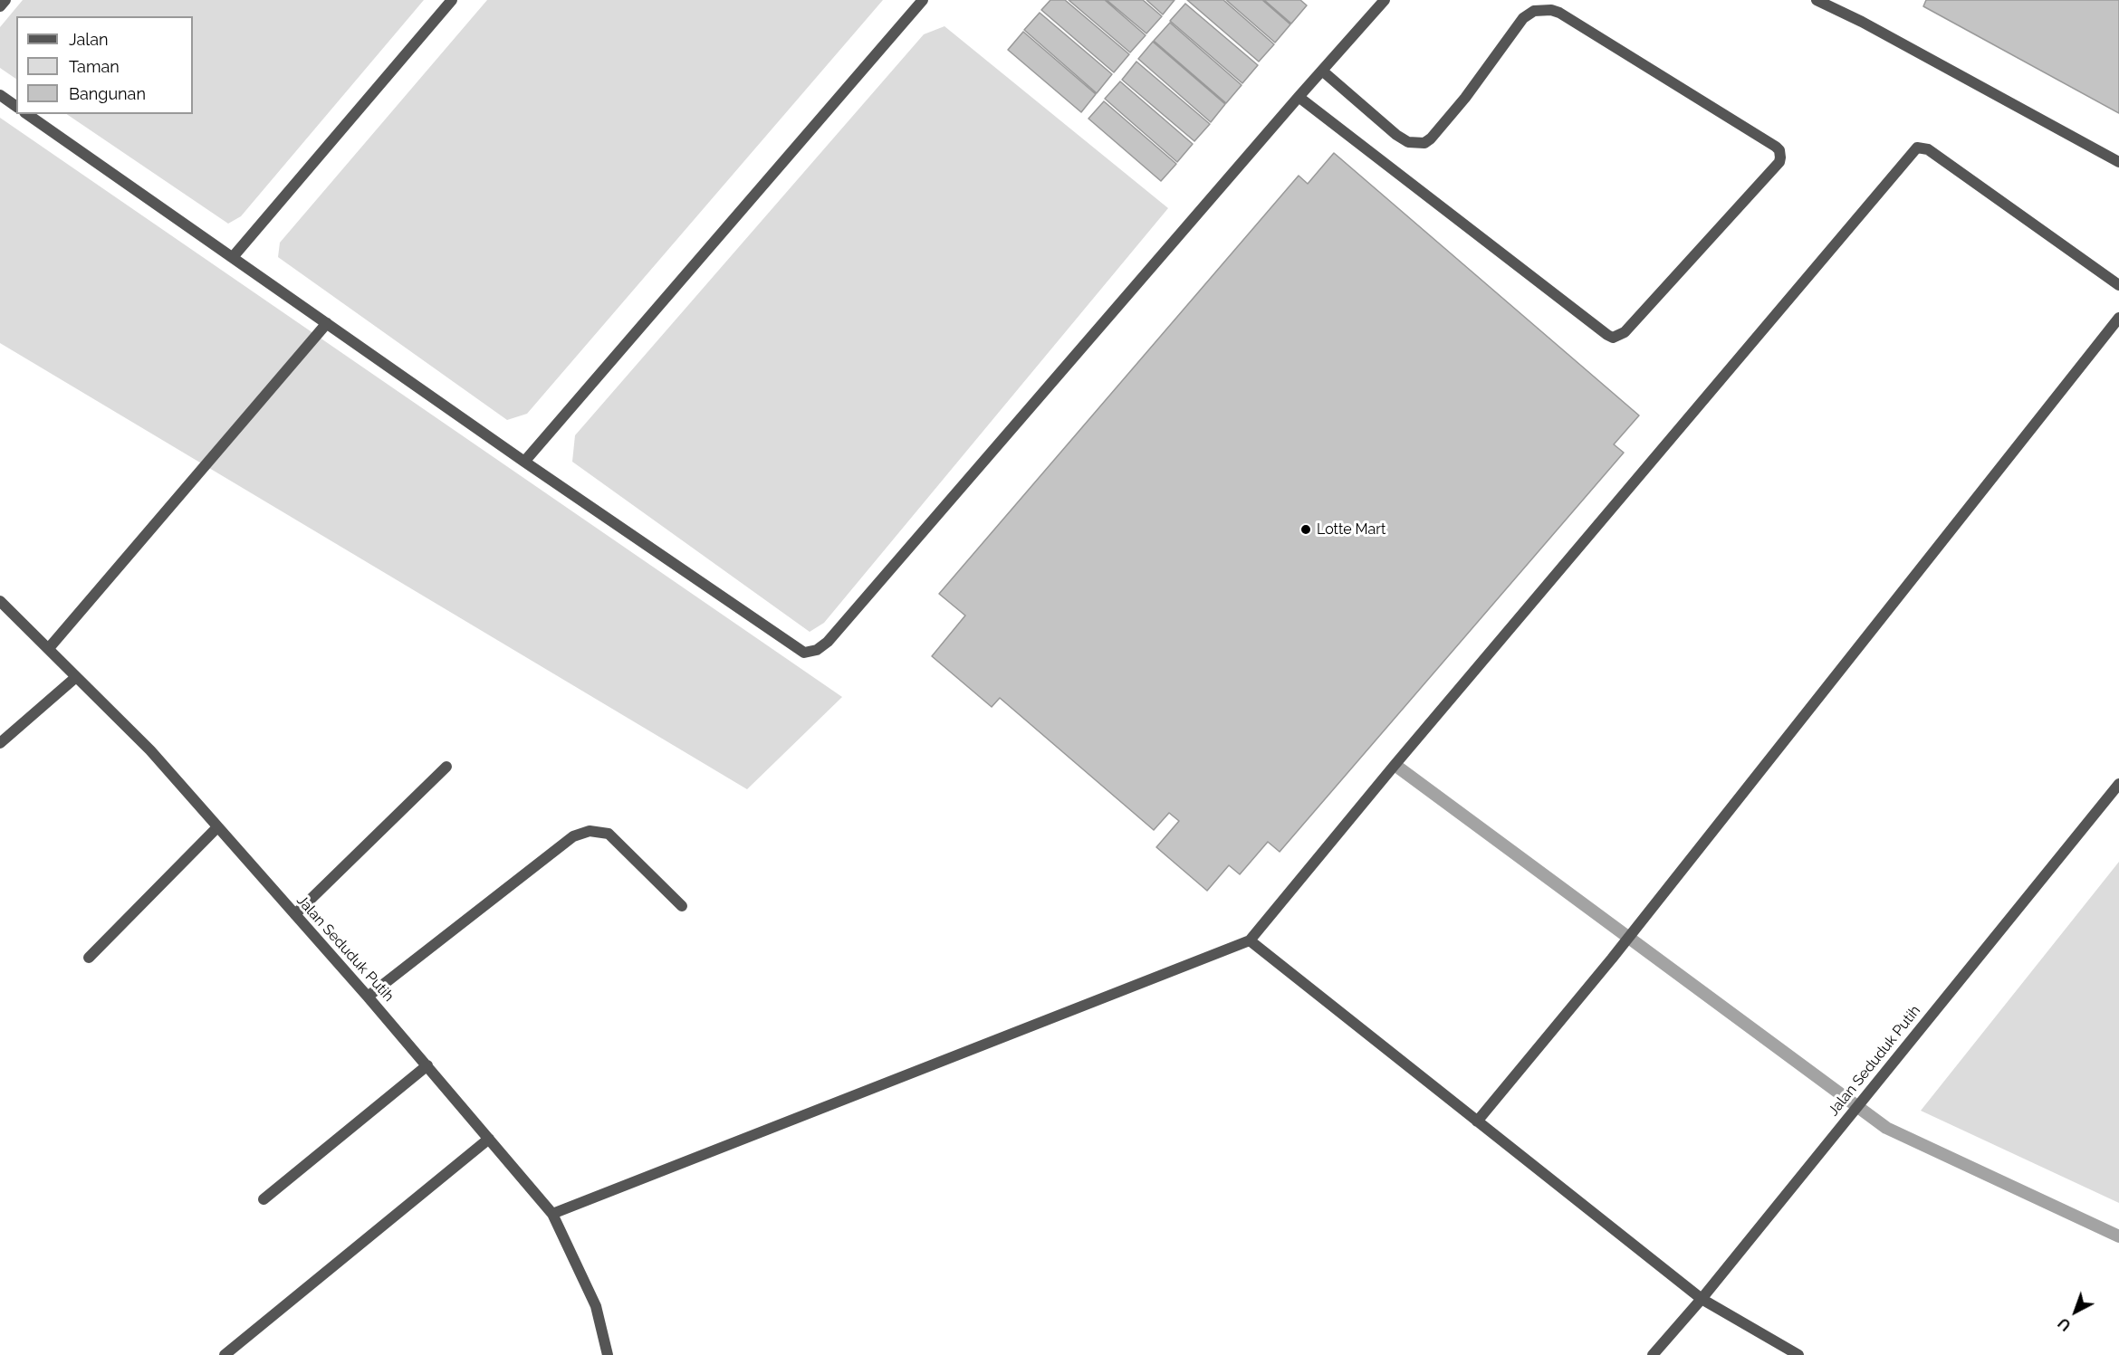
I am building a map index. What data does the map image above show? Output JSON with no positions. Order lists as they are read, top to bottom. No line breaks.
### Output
{"streets":{"street":["Jalan Seduduk Putih"]},"places":["Lotte Mart"],"legend":["Jalan","Taman","Bangunan"],"north":"bottom left"}
